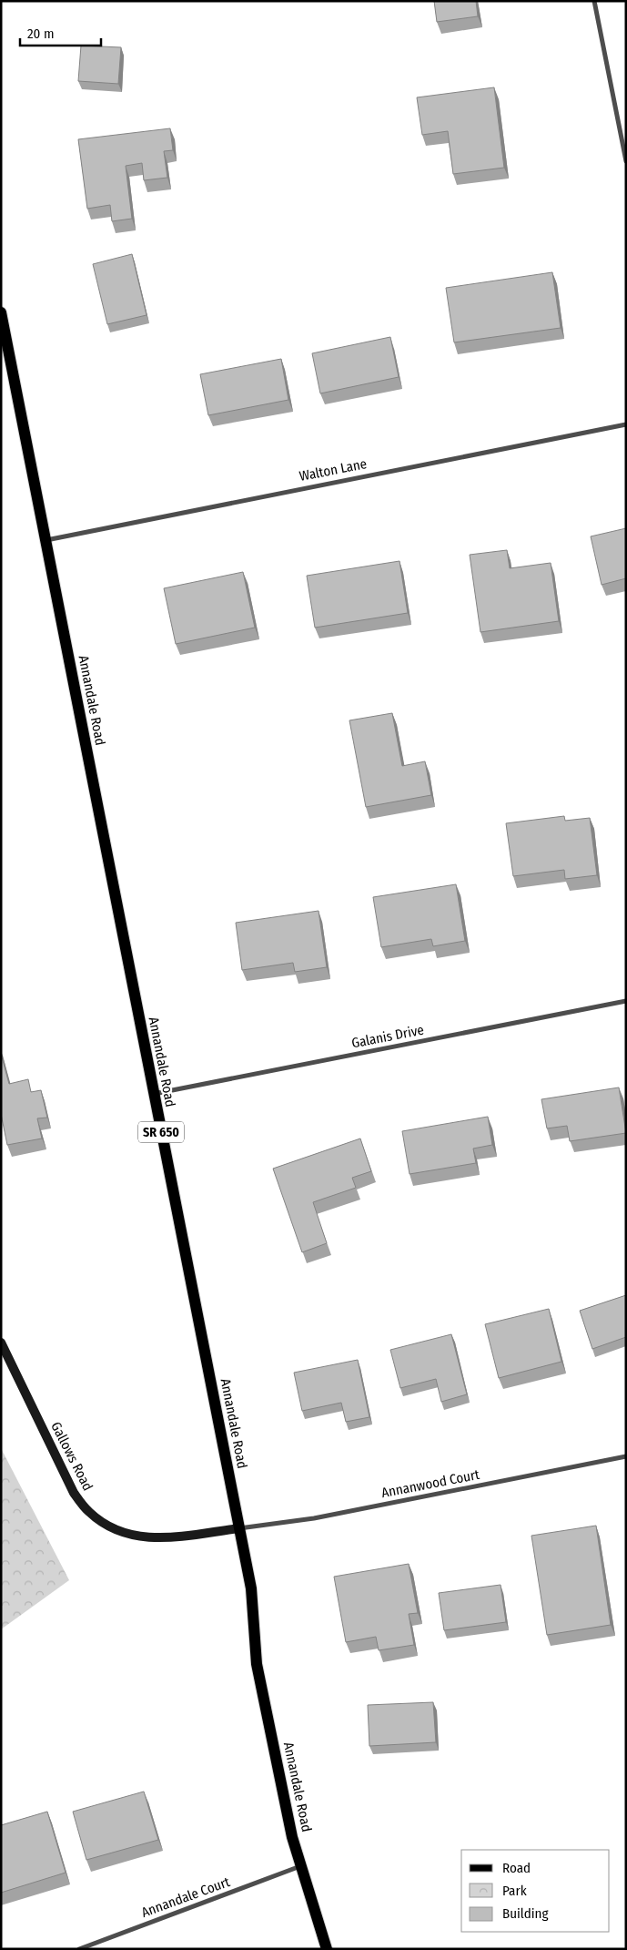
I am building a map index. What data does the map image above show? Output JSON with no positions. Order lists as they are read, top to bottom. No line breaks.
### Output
{"streets":{"main road":["Annandale Road","SR 650","Gallows Road"],"street":["Walton Lane","Galanis Drive","Annanwood Court","Annandale Court"]},"crossings":[["Walton Lane","Annandale Road"],["Annandale Road","Galanis Drive"],["Annandale Road","Gallows Road"],["Annandale Road","Annanwood Court"],["Annandale Road","Annandale Court"],["Gallows Road","Annanwood Court"]],"legend":["Road","Park","Building"],"scale_bar":"20 m"}
